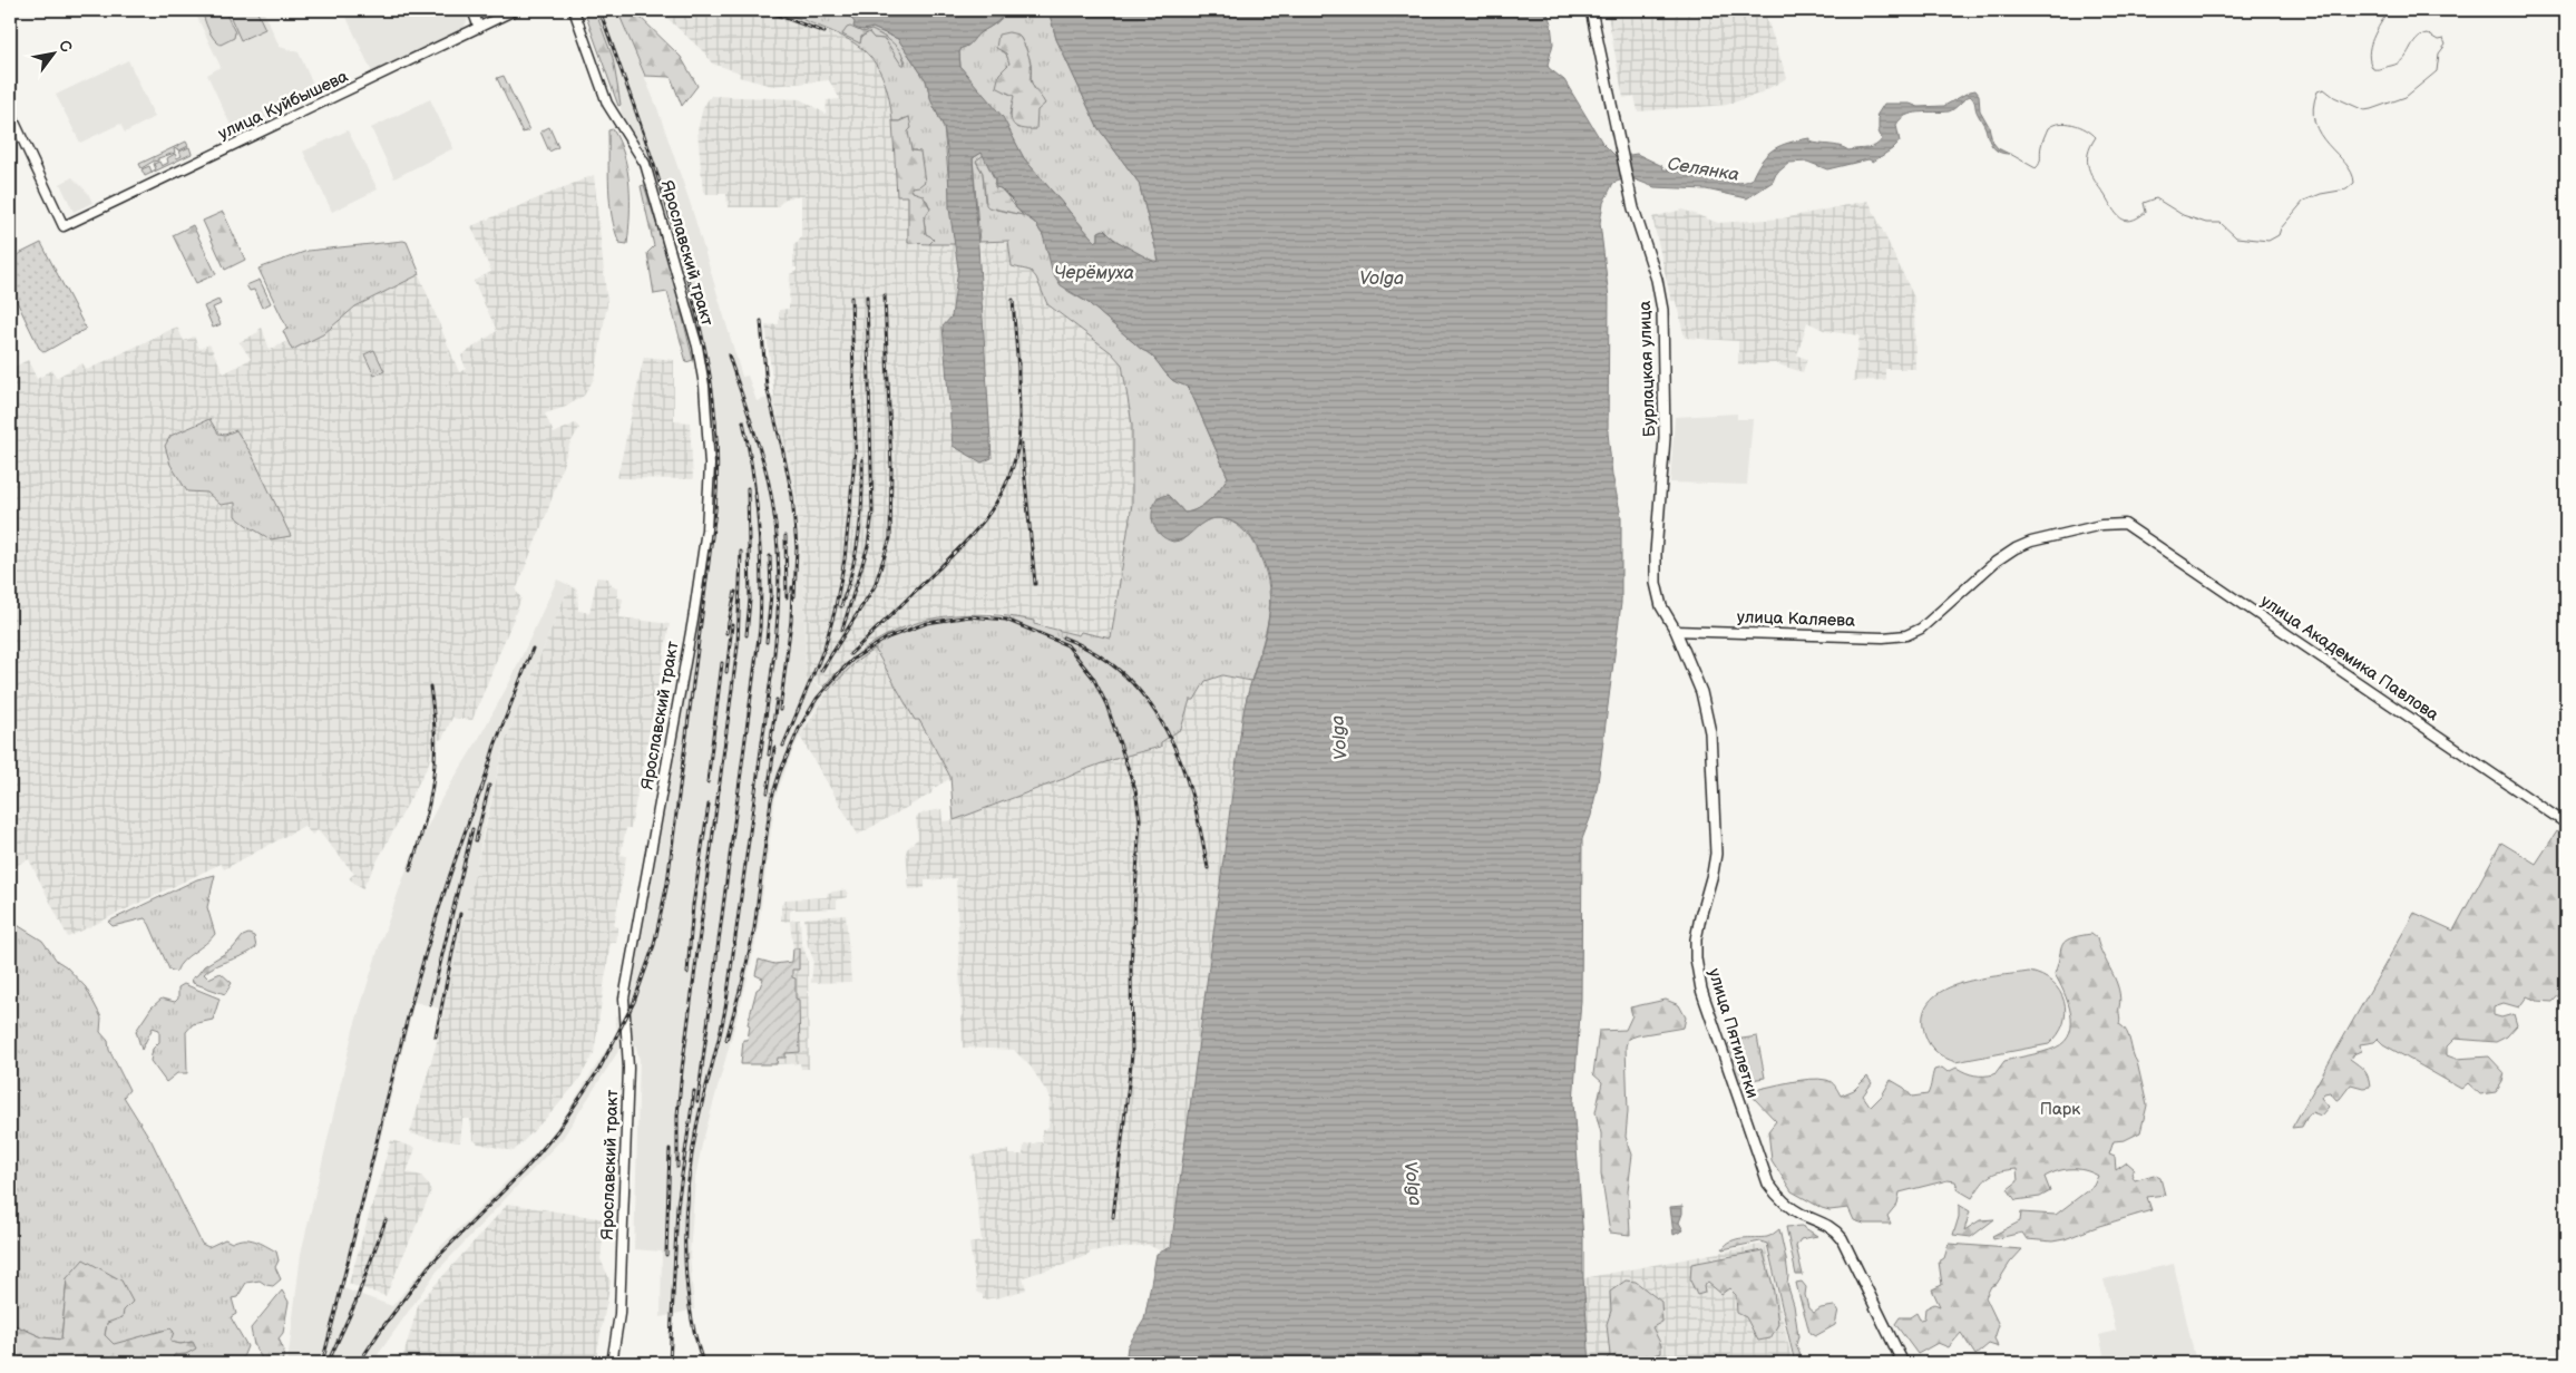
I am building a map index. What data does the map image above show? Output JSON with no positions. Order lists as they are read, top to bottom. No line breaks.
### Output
{"streets":{"main road":["Бурлацкая улица","улица Пятилетки"],"street":["улица Куйбышева","Ярославский тракт","улица Каляева","улица Академика Павлова"]},"crossings":[["Бурлацкая улица","улица Каляева"],["Бурлацкая улица","улица Пятилетки"],["улица Каляева","улица Академика Павлова"],["улица Каляева","улица Пятилетки"]],"water":["Селянка","Черёмуха","Volga"],"parks":["Парк"],"north":"top right"}
